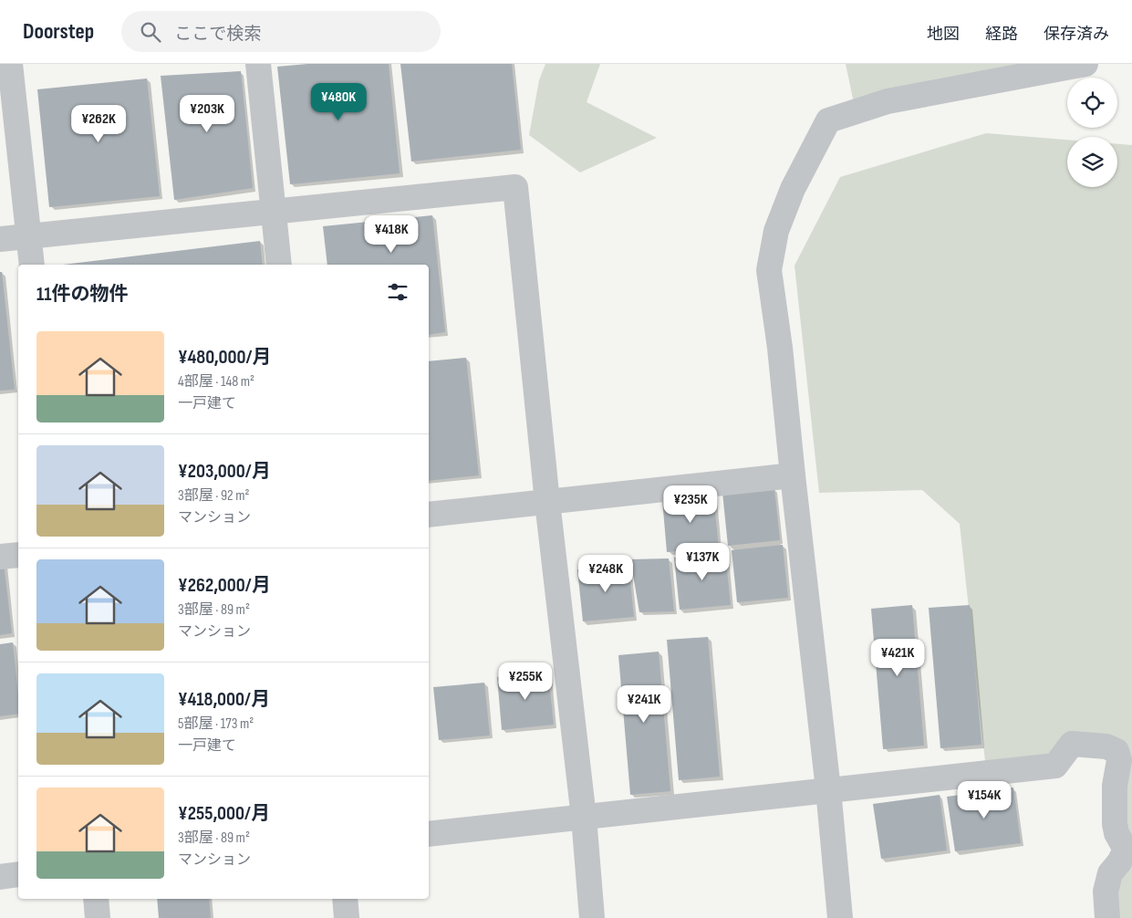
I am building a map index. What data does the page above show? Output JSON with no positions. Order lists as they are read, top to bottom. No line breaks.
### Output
{"page":{"header":"Doorstep","search":"ここで検索","nav":["地図","経路","保存済み"],"price":["¥480K","¥203K","¥262K","¥418K","¥235K","¥137K","¥248K","¥421K","¥255K","¥241K","¥154K"],"heading":"11件の物件","list":[{"name":"¥480,000/月","note":"4部屋 · 148 m² · 一戸建て"},{"name":"¥203,000/月","note":"3部屋 · 92 m² · マンション"},{"name":"¥262,000/月","note":"3部屋 · 89 m² · マンション"},{"name":"¥418,000/月","note":"5部屋 · 173 m² · 一戸建て"},{"name":"¥255,000/月","note":"3部屋 · 89 m² · マンション"}]}}
